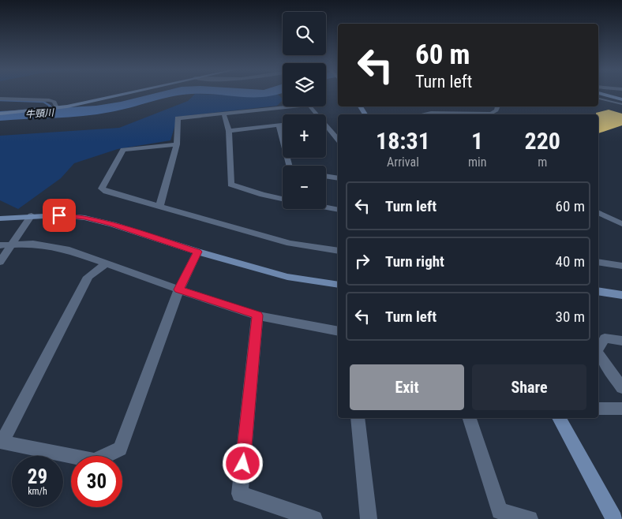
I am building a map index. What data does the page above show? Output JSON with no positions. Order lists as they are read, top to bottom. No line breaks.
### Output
{"water":["牛頸川"],"page":{"map_buttons":["+","−"],"turn":["60 m","Turn left"],"eta":["18:31","Arrival","1","min","220","m"],"list":[{"name":"Turn left","value":"60 m"},{"name":"Turn right","value":"40 m"},{"name":"Turn left","value":"30 m"}],"buttons":["Exit","Share"],"speed":"29 km/h","limit":"30"}}
